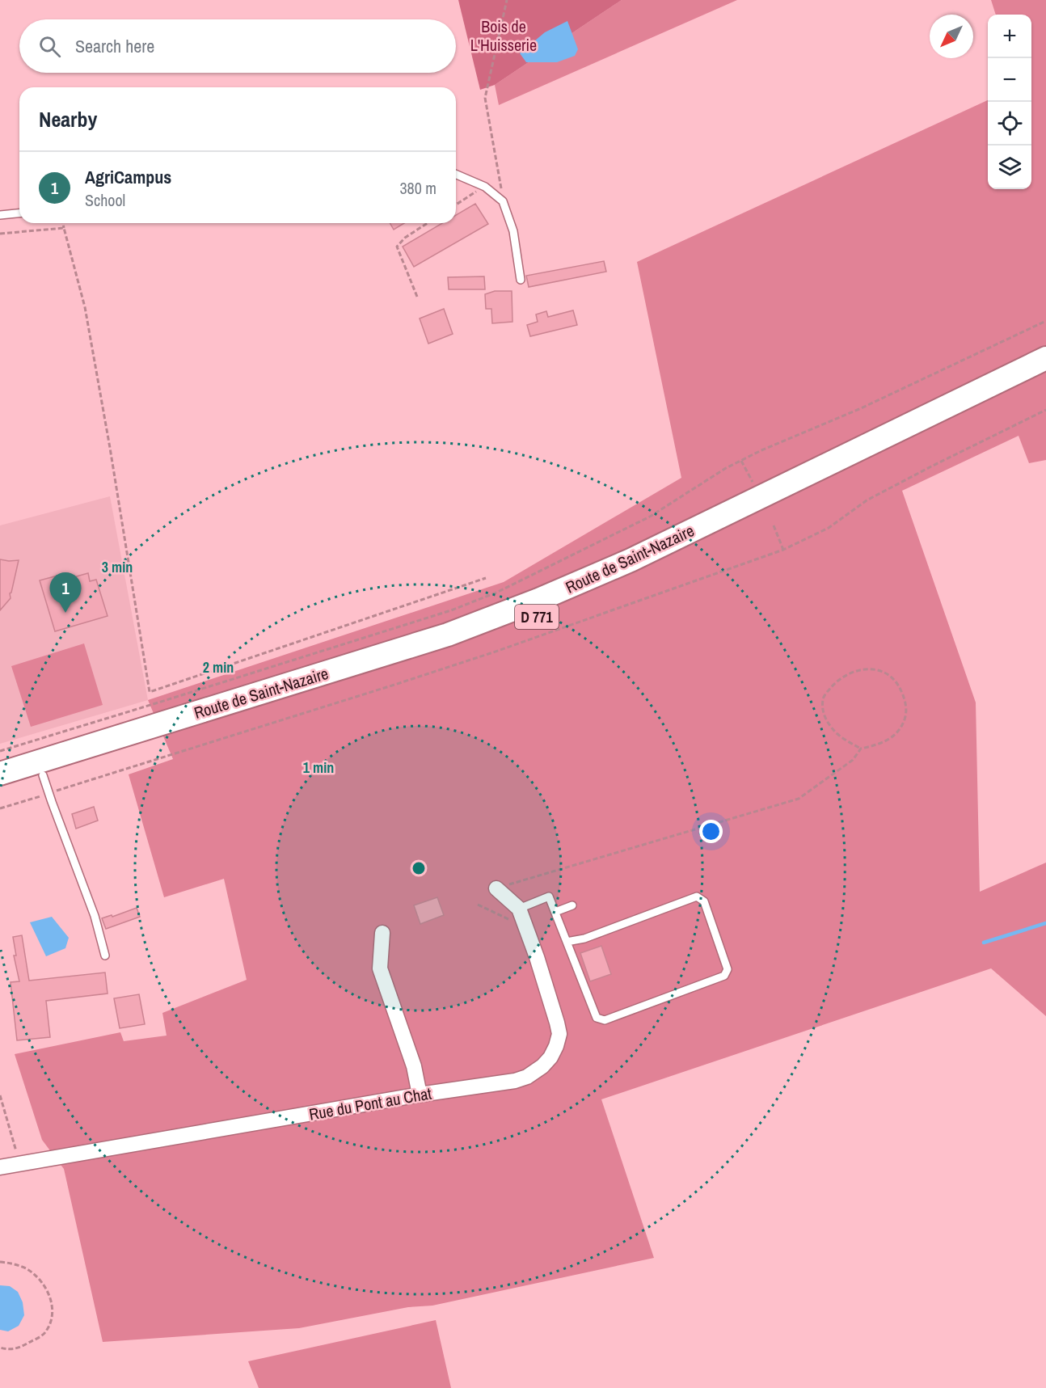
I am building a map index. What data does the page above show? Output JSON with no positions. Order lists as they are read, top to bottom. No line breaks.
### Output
{"streets":{"main road":["Route de Saint-Nazaire","D 771"],"street":["Rue du Pont au Chat"]},"parks":["Bois de L'Huisserie"],"north":"bottom left","page":{"map_buttons":["+","−"],"search":"Search here","heading":"Nearby","list":[{"mark":"1","name":"AgriCampus","note":"School","value":"380 m"}],"pins":"1"},"rings":["3 min","2 min","1 min"]}
